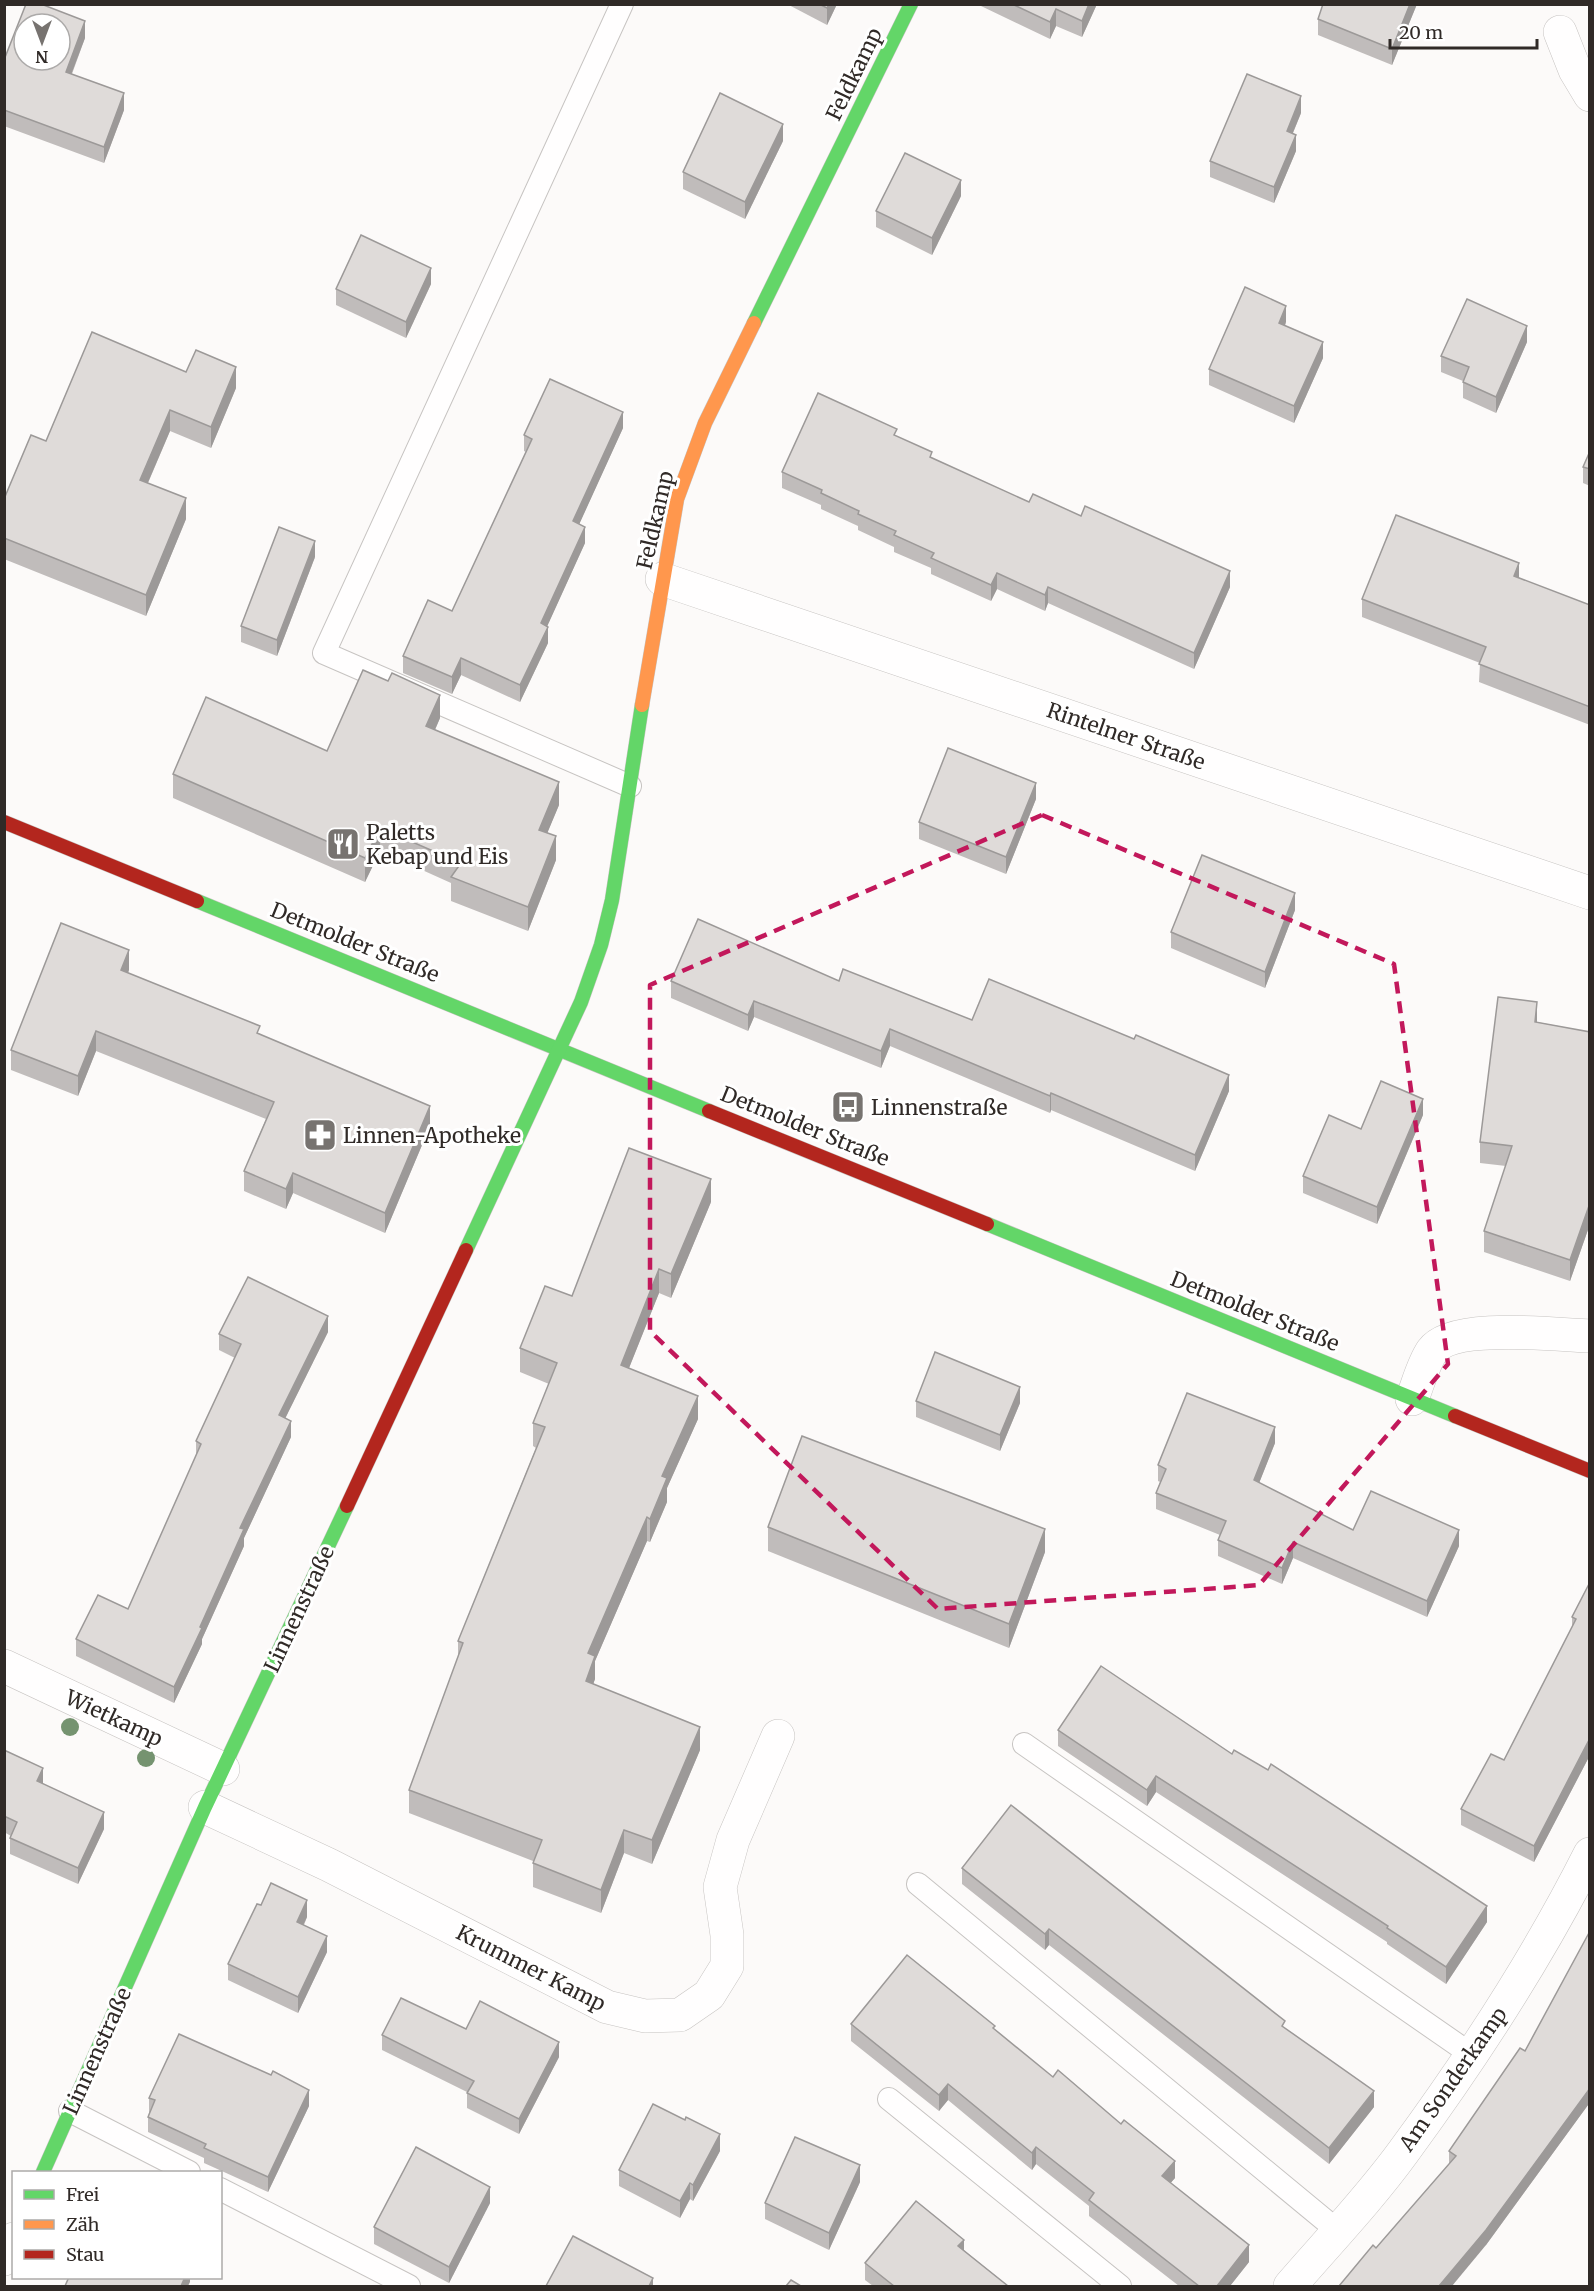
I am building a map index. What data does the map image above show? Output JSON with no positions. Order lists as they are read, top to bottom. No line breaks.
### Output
{"streets":{"street":["Feldkamp","Rintelner Straße","Detmolder Straße","Linnenstraße","Wietkamp","Krummer Kamp","Am Sonderkamp"]},"crossings":[["Feldkamp","Rintelner Straße"],["Feldkamp","Detmolder Straße"],["Feldkamp","Linnenstraße"],["Detmolder Straße","Linnenstraße"],["Linnenstraße","Wietkamp"],["Linnenstraße","Krummer Kamp"]],"places":{"restaurant":["Paletts Kebap und Eis"],"bus stop":["Linnenstraße"],"pharmacy":["Linnen-Apotheke"]},"legend":["Frei","Zäh","Stau"],"scale_bar":"20 m","north":"bottom"}
